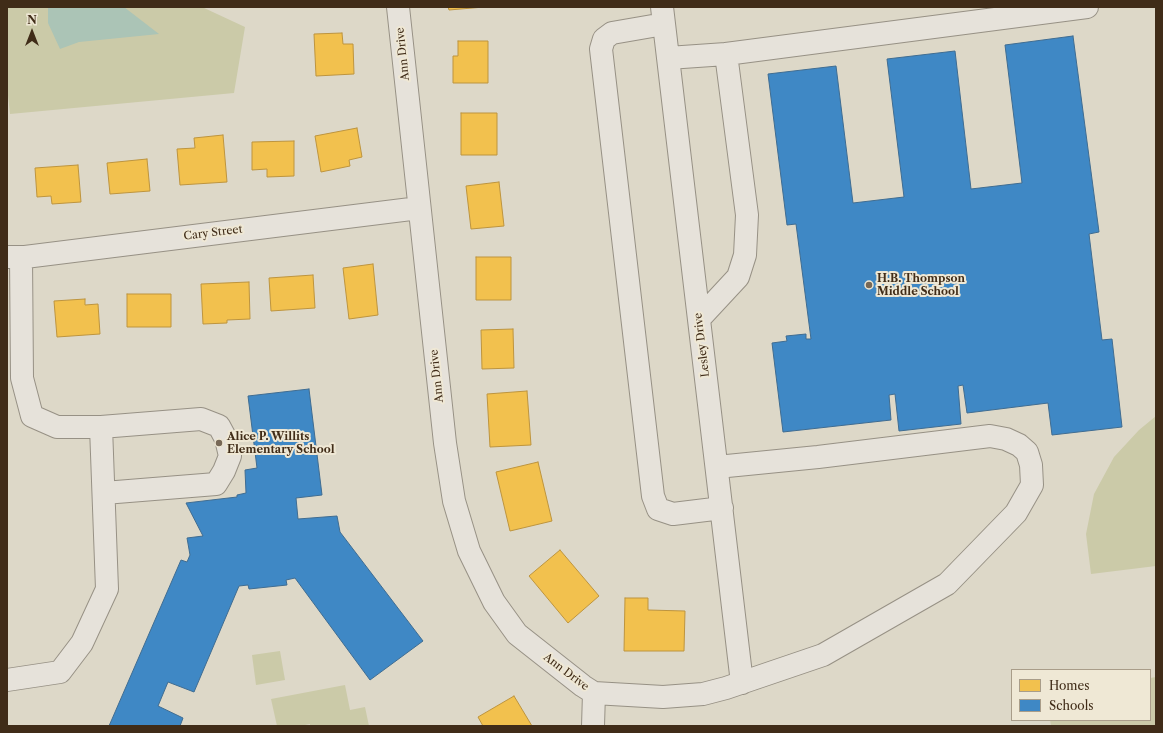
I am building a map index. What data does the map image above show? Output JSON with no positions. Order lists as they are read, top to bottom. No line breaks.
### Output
{"streets":{"street":["Ann Drive","Cary Street","Lesley Drive"]},"crossings":[["Ann Drive","Cary Street"],["Ann Drive","Lesley Drive"]],"places":["H.B. Thompson Middle School","Alice P. Willits Elementary School"],"legend":["Homes","Schools"],"north":"top"}
